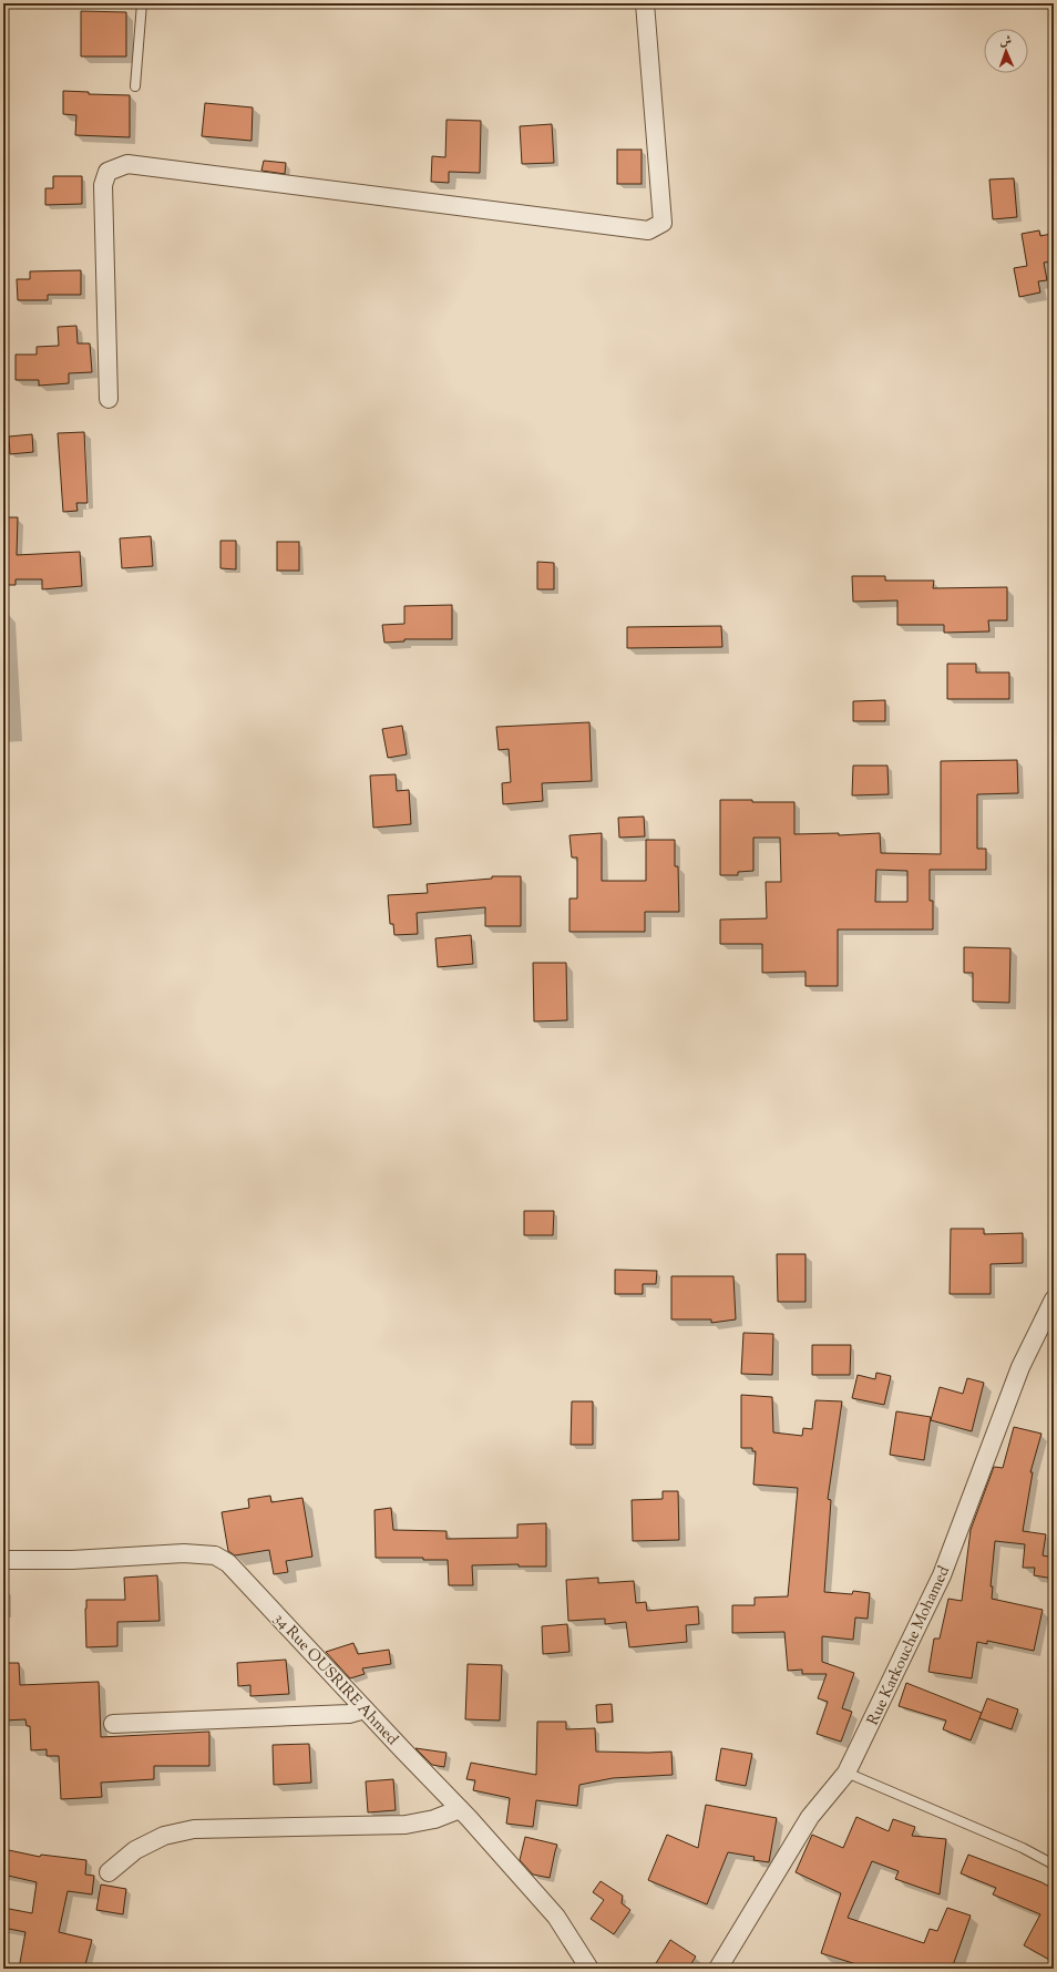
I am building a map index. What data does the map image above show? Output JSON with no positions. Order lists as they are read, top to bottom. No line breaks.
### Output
{"streets":{"street":["Rue Karkouche Mohamed","34 Rue OUSRIRE Ahmed"]},"north":"top"}
